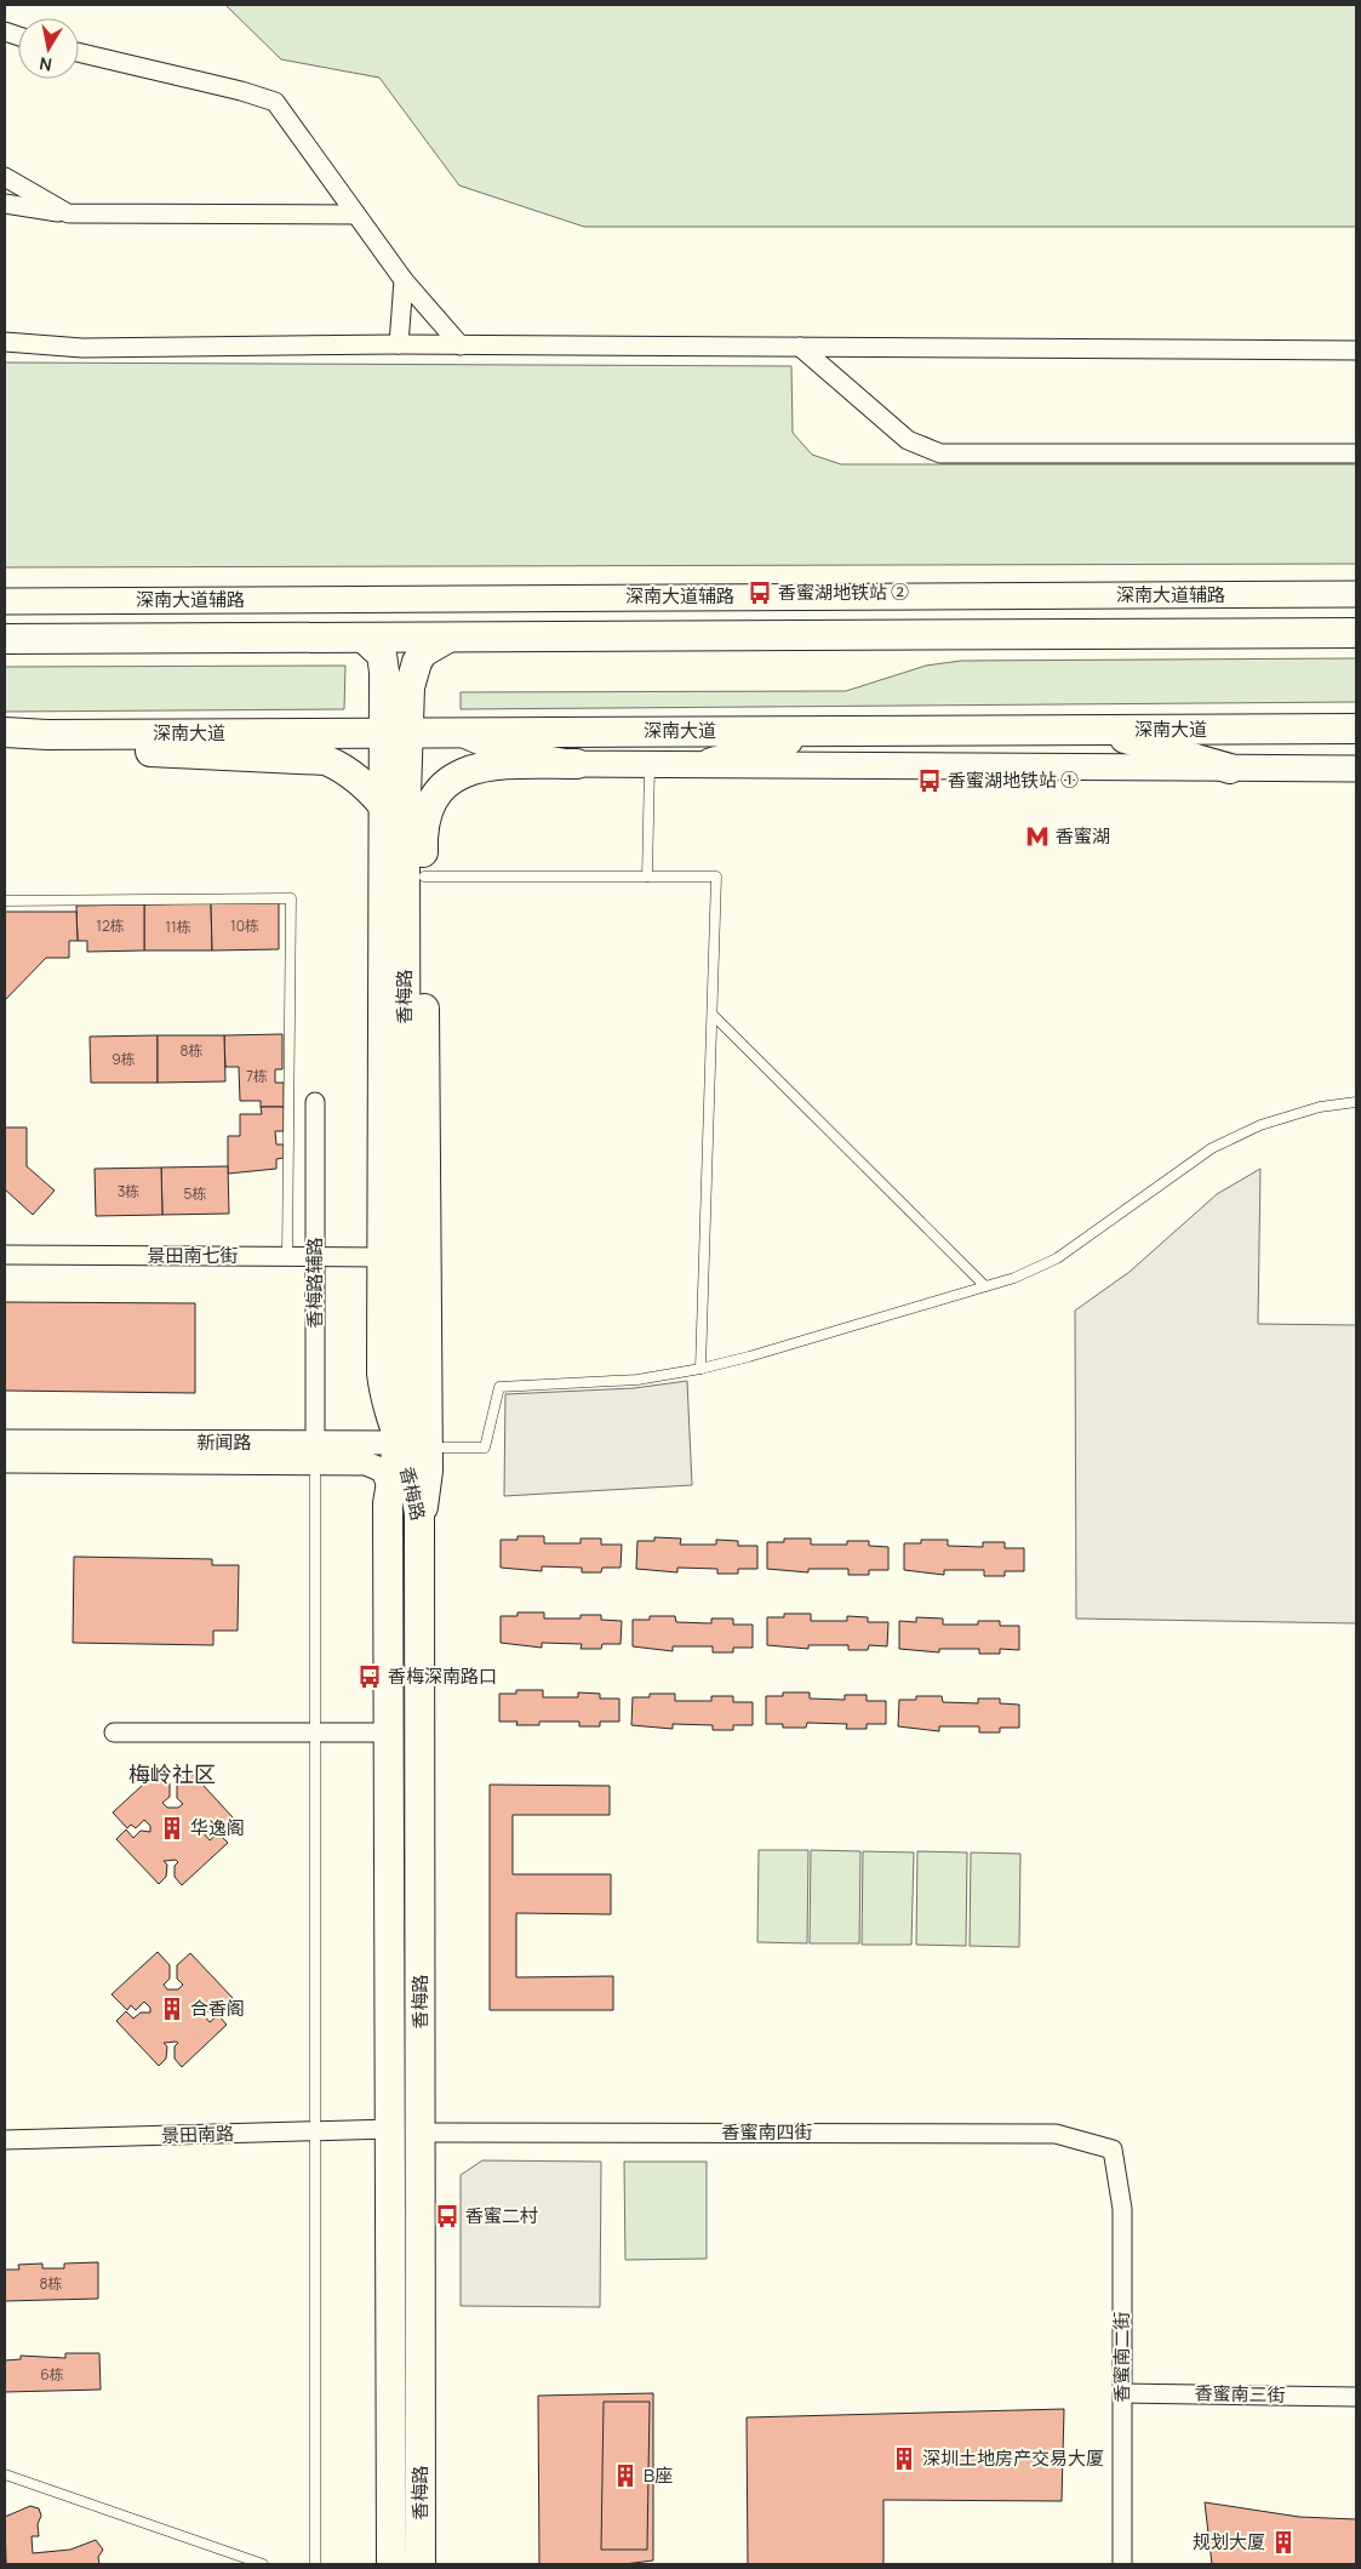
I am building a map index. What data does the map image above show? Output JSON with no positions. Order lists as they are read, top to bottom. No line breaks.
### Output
{"streets":{"main road":["深南大道辅路","深南大道","香梅路"],"street":["景田南七街","香梅路辅路","新闻路","香蜜南四街","景田南路","香蜜南二街","香蜜南三街"]},"crossings":[["深南大道","香梅路"],["香梅路","景田南七街"],["香梅路","新闻路"],["香梅路","香蜜南四街"],["香梅路","景田南路"],["景田南七街","香梅路辅路"],["香梅路辅路","新闻路"],["香蜜南四街","香蜜南二街"],["香蜜南二街","香蜜南三街"]],"districts":["梅岭社区"],"places":{"bus stop":["香蜜湖地铁站 ②","香蜜湖地铁站 ①","香梅深南路口","香蜜二村"],"metro station":["香蜜湖"],"building":["华逸阁","合香阁","深圳土地房产交易大厦","B座","规划大厦"]},"house_numbers":["12栋","10栋","11栋","8栋","9栋","7栋","3栋","5栋","8栋","6栋"],"north":"bottom"}
